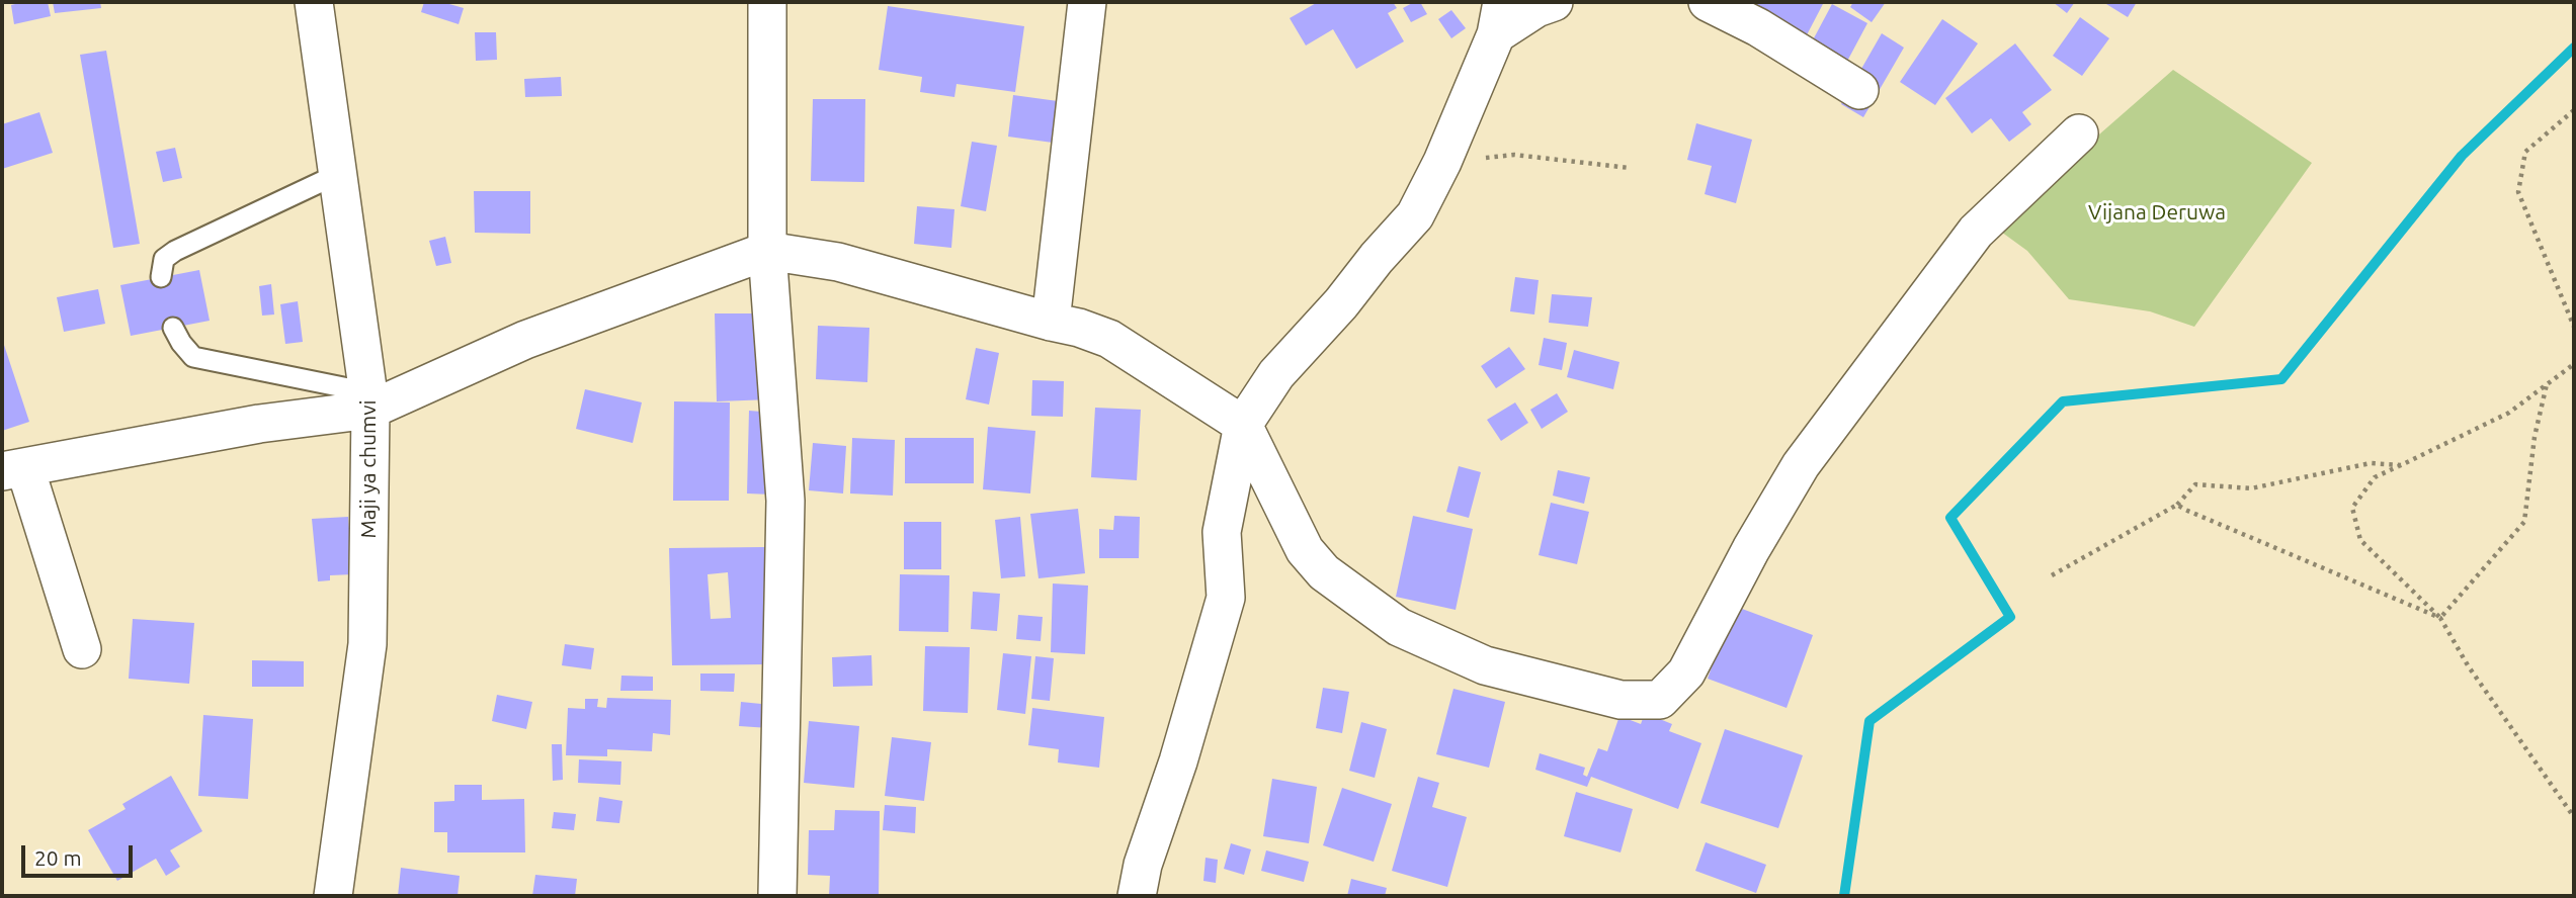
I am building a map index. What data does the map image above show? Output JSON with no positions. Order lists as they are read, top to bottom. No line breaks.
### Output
{"streets":{"street":["Maji ya chumvi"]},"parks":["Vijana Deruwa"],"scale_bar":"20 m"}
